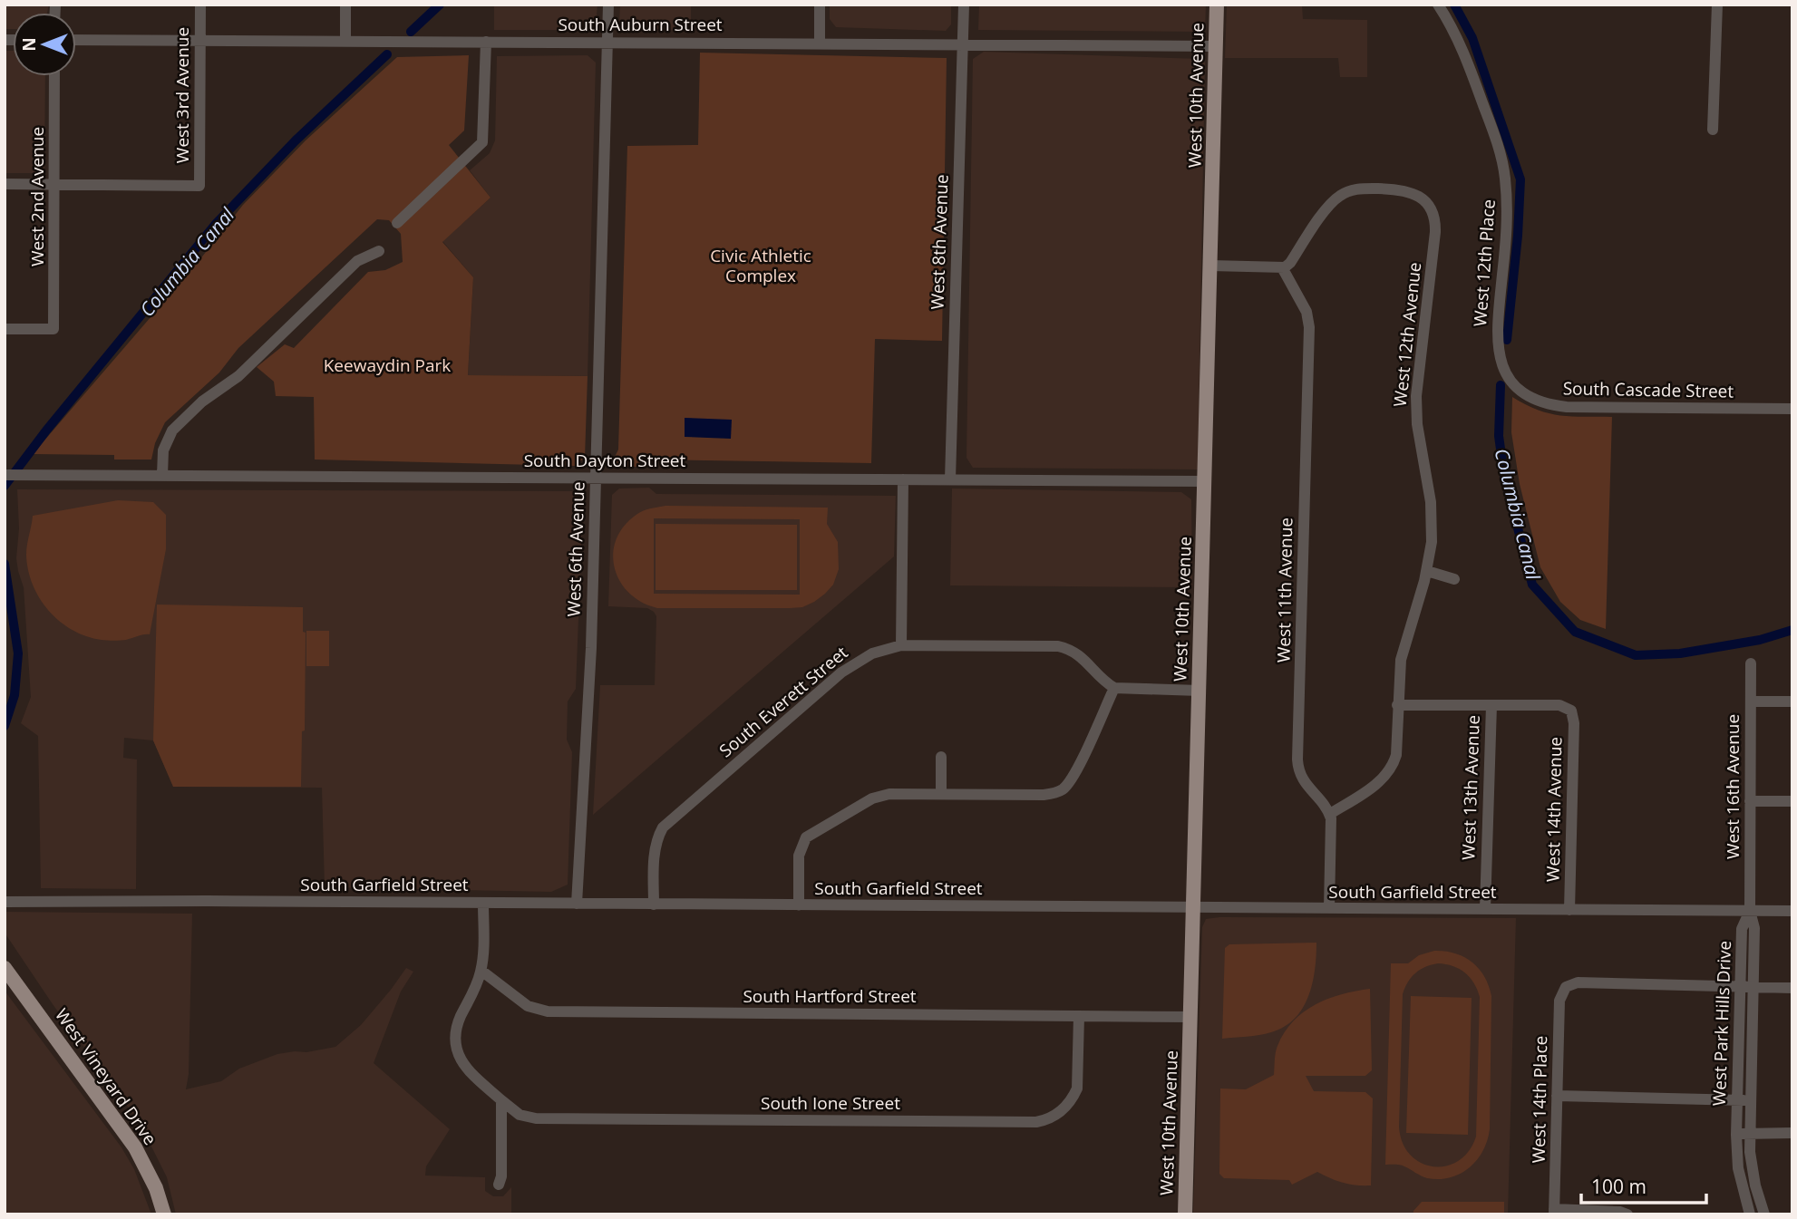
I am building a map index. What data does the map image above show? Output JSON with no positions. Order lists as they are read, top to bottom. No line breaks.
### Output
{"streets":{"main road":["West 10th Avenue","West Vineyard Drive"],"street":["South Auburn Street","West 3rd Avenue","West 2nd Avenue","West 8th Avenue","West 12th Place","West 12th Avenue","South Cascade Street","South Dayton Street","West 6th Avenue","West 11th Avenue","South Everett Street","West 16th Avenue","West 13th Avenue","West 14th Avenue","South Garfield Street","South Hartford Street","West Park Hills Drive","West 14th Place","South Ione Street"]},"crossings":[["South Auburn Street","West 3rd Avenue"],["South Auburn Street","West 10th Avenue"],["South Auburn Street","West 8th Avenue"],["South Auburn Street","West 6th Avenue"],["West 3rd Avenue","West 2nd Avenue"],["West 10th Avenue","South Dayton Street"],["West 10th Avenue","South Garfield Street"],["West 10th Avenue","South Hartford Street"],["West 8th Avenue","South Dayton Street"],["West 12th Place","South Cascade Street"],["West 12th Avenue","West 11th Avenue"],["South Dayton Street","West 6th Avenue"],["West 6th Avenue","South Garfield Street"],["South Everett Street","South Garfield Street"],["West 16th Avenue","South Garfield Street"],["West 16th Avenue","West Park Hills Drive"],["West 13th Avenue","West 14th Avenue"],["West 13th Avenue","South Garfield Street"],["West 14th Avenue","South Garfield Street"],["South Garfield Street","West Park Hills Drive"],["South Hartford Street","South Ione Street"],["West Park Hills Drive","West 14th Place"]],"water":["Columbia Canal"],"parks":["Civic Athletic Complex","Keewaydin Park"],"scale_bar":"100 m","north":"left"}
